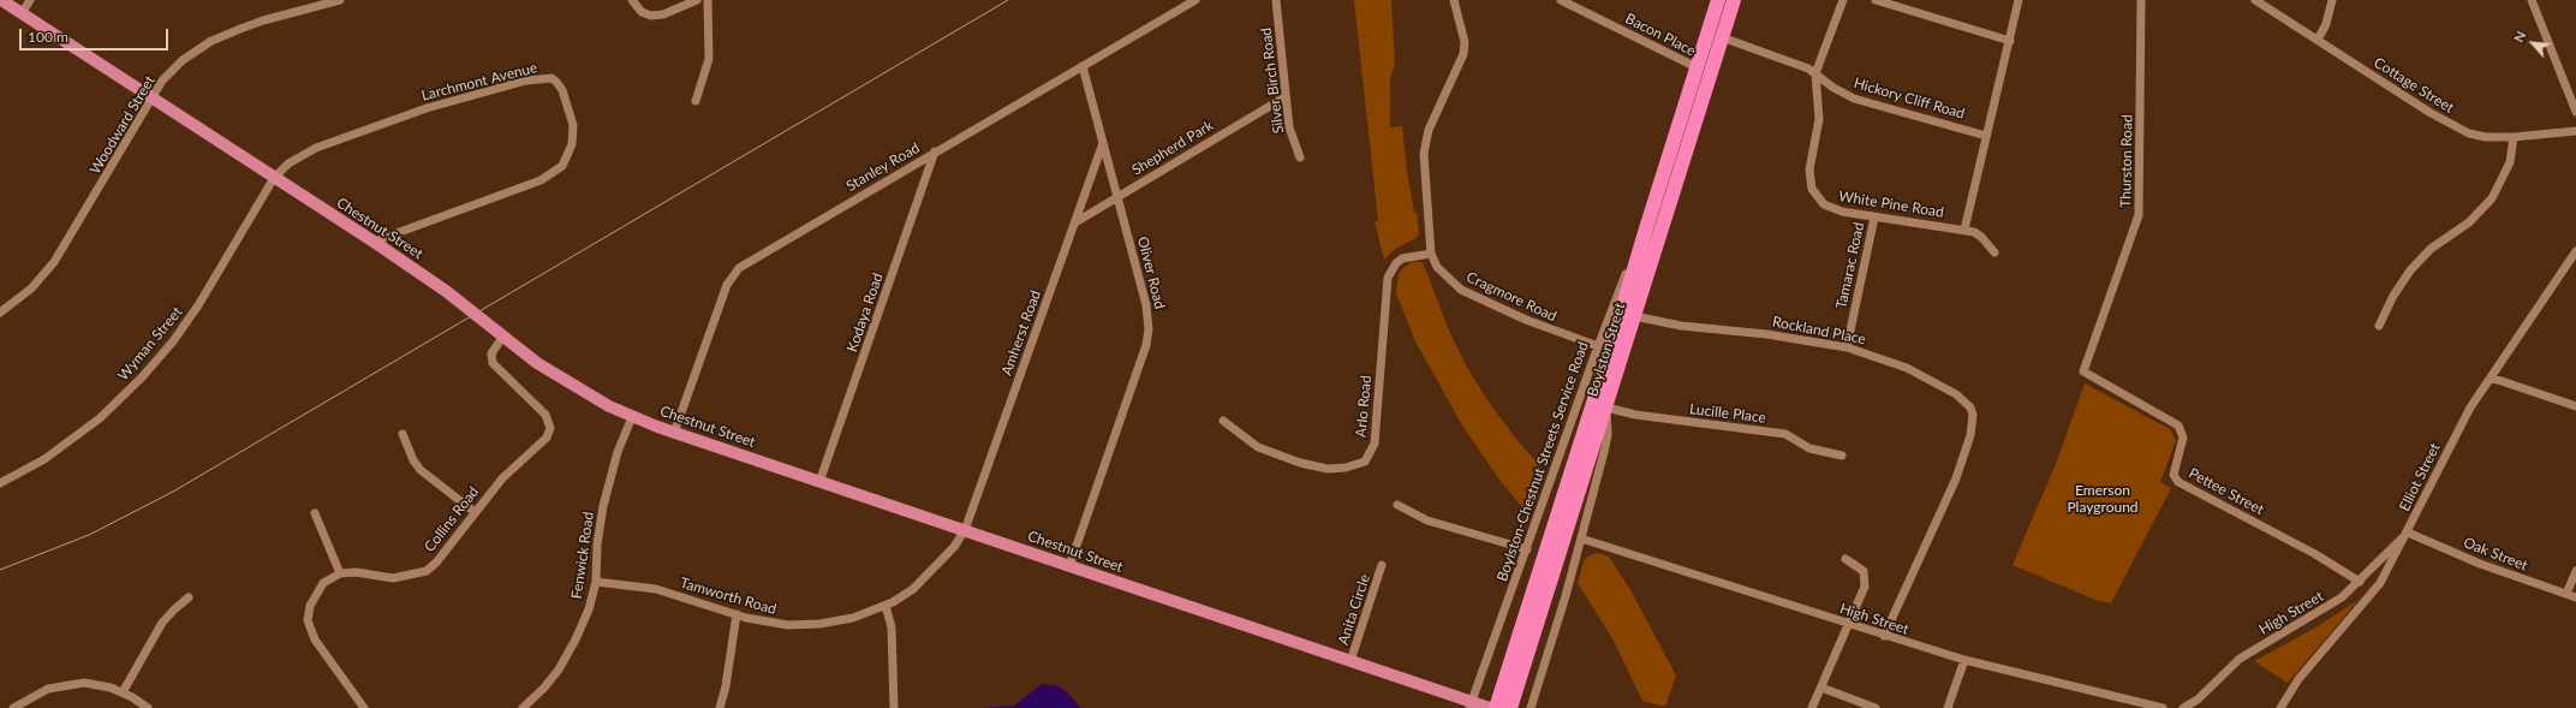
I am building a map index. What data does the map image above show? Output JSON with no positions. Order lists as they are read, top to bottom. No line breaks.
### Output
{"streets":{"highway":["Boylston Street"],"main road":["Chestnut Street"],"street":["Bacon Place","Silver Birch Road","Larchmont Avenue","Cottage Street","Hickory Cliff Road","Woodward Street","Shepherd Park","Thurston Road","Stanley Road","White Pine Road","Tamarac Road","Oliver Road","Cragmore Road","Kodaya Road","Rockland Place","Amherst Road","Wyman Street","Arlo Road","Lucille Place","Boylston-Chestnut Streets Service Road","Elliot Street","Pettee Street","Collins Road","Oak Street","Fenwick Road","Tamworth Road","Anita Circle","High Street"]},"crossings":[["Bacon Place","Boylston Street"],["Silver Birch Road","Shepherd Park"],["Larchmont Avenue","Chestnut Street"],["Larchmont Avenue","Wyman Street"],["Hickory Cliff Road","White Pine Road"],["Hickory Cliff Road","Boylston Street"],["Woodward Street","Chestnut Street"],["Shepherd Park","Oliver Road"],["Shepherd Park","Amherst Road"],["Thurston Road","Pettee Street"],["Stanley Road","Chestnut Street"],["Stanley Road","Oliver Road"],["Stanley Road","Kodaya Road"],["White Pine Road","Tamarac Road"],["Chestnut Street","Oliver Road"],["Chestnut Street","Kodaya Road"],["Chestnut Street","Amherst Road"],["Chestnut Street","Wyman Street"],["Chestnut Street","Boylston Street"],["Chestnut Street","Boylston-Chestnut Streets Service Road"],["Chestnut Street","Collins Road"],["Chestnut Street","Fenwick Road"],["Chestnut Street","Tamworth Road"],["Chestnut Street","Anita Circle"],["Tamarac Road","Rockland Place"],["Oliver Road","Amherst Road"],["Cragmore Road","Arlo Road"],["Cragmore Road","Boylston-Chestnut Streets Service Road"],["Rockland Place","Boylston Street"],["Rockland Place","High Street"],["Amherst Road","Tamworth Road"],["Boylston Street","Lucille Place"],["Boylston Street","Boylston-Chestnut Streets Service Road"],["Elliot Street","Oak Street"],["Elliot Street","High Street"],["Pettee Street","High Street"],["Oak Street","High Street"],["Fenwick Road","Tamworth Road"]],"parks":["Emerson Playground"],"scale_bar":"100 m","north":"top left"}
